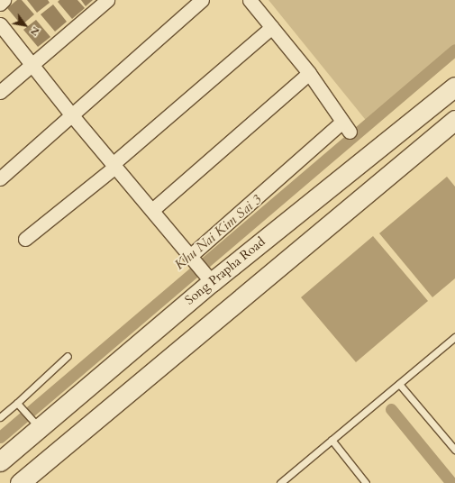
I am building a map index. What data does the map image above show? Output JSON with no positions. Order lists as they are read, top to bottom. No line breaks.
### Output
{"streets":{"main road":["Song Prapha Road"]},"water":["Khu Nai Kim Sai 3"],"north":"bottom right"}
